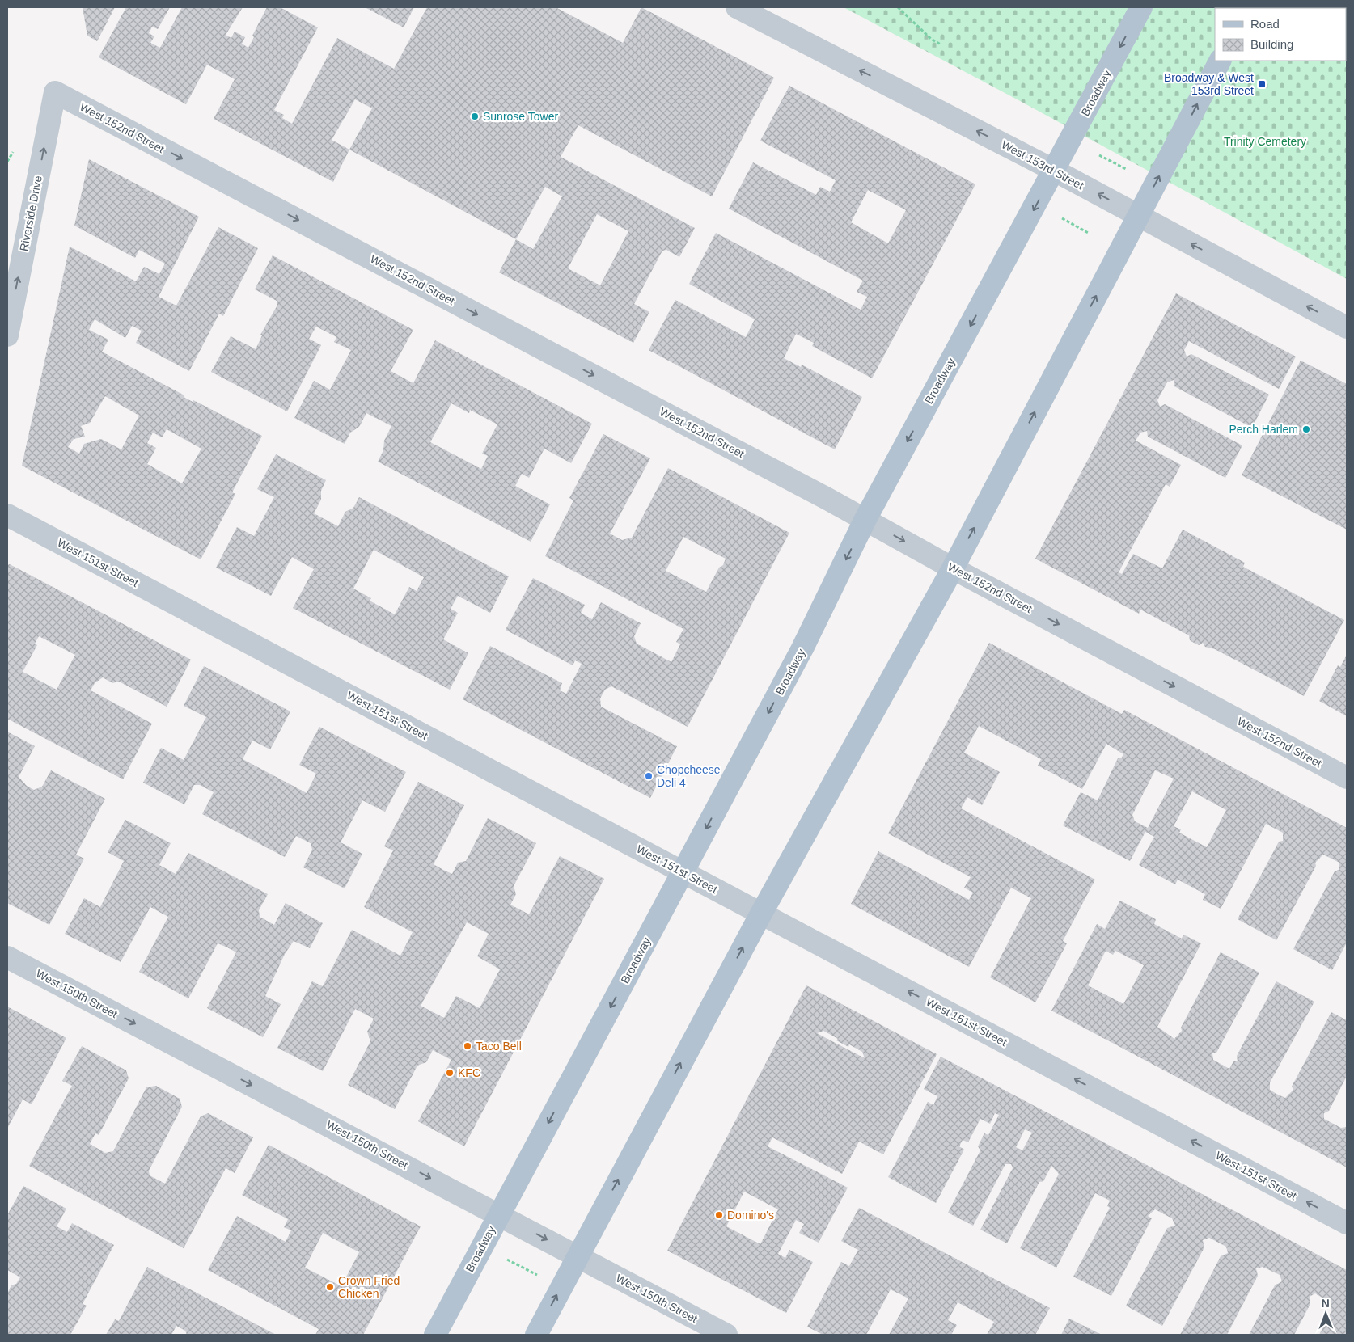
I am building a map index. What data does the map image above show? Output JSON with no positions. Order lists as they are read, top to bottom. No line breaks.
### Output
{"streets":{"main road":["Broadway"],"street":["West 152nd Street","West 153rd Street","Riverside Drive","West 151st Street","West 150th Street"]},"crossings":[["Broadway","West 152nd Street"],["Broadway","West 153rd Street"],["Broadway","West 151st Street"],["Broadway","West 150th Street"],["West 152nd Street","Riverside Drive"]],"one_way":["West 152nd Street","West 153rd Street","Riverside Drive","West 151st Street","West 150th Street"],"parks":["Trinity Cemetery"],"places":{"transit":["Broadway & West 153rd Street"],"other":["Sunrose Tower","Perch Harlem","Chopcheese Deli 4","Taco Bell","KFC","Domino's","Crown Fried Chicken"]},"legend":["Road","Building"],"north":"top"}
